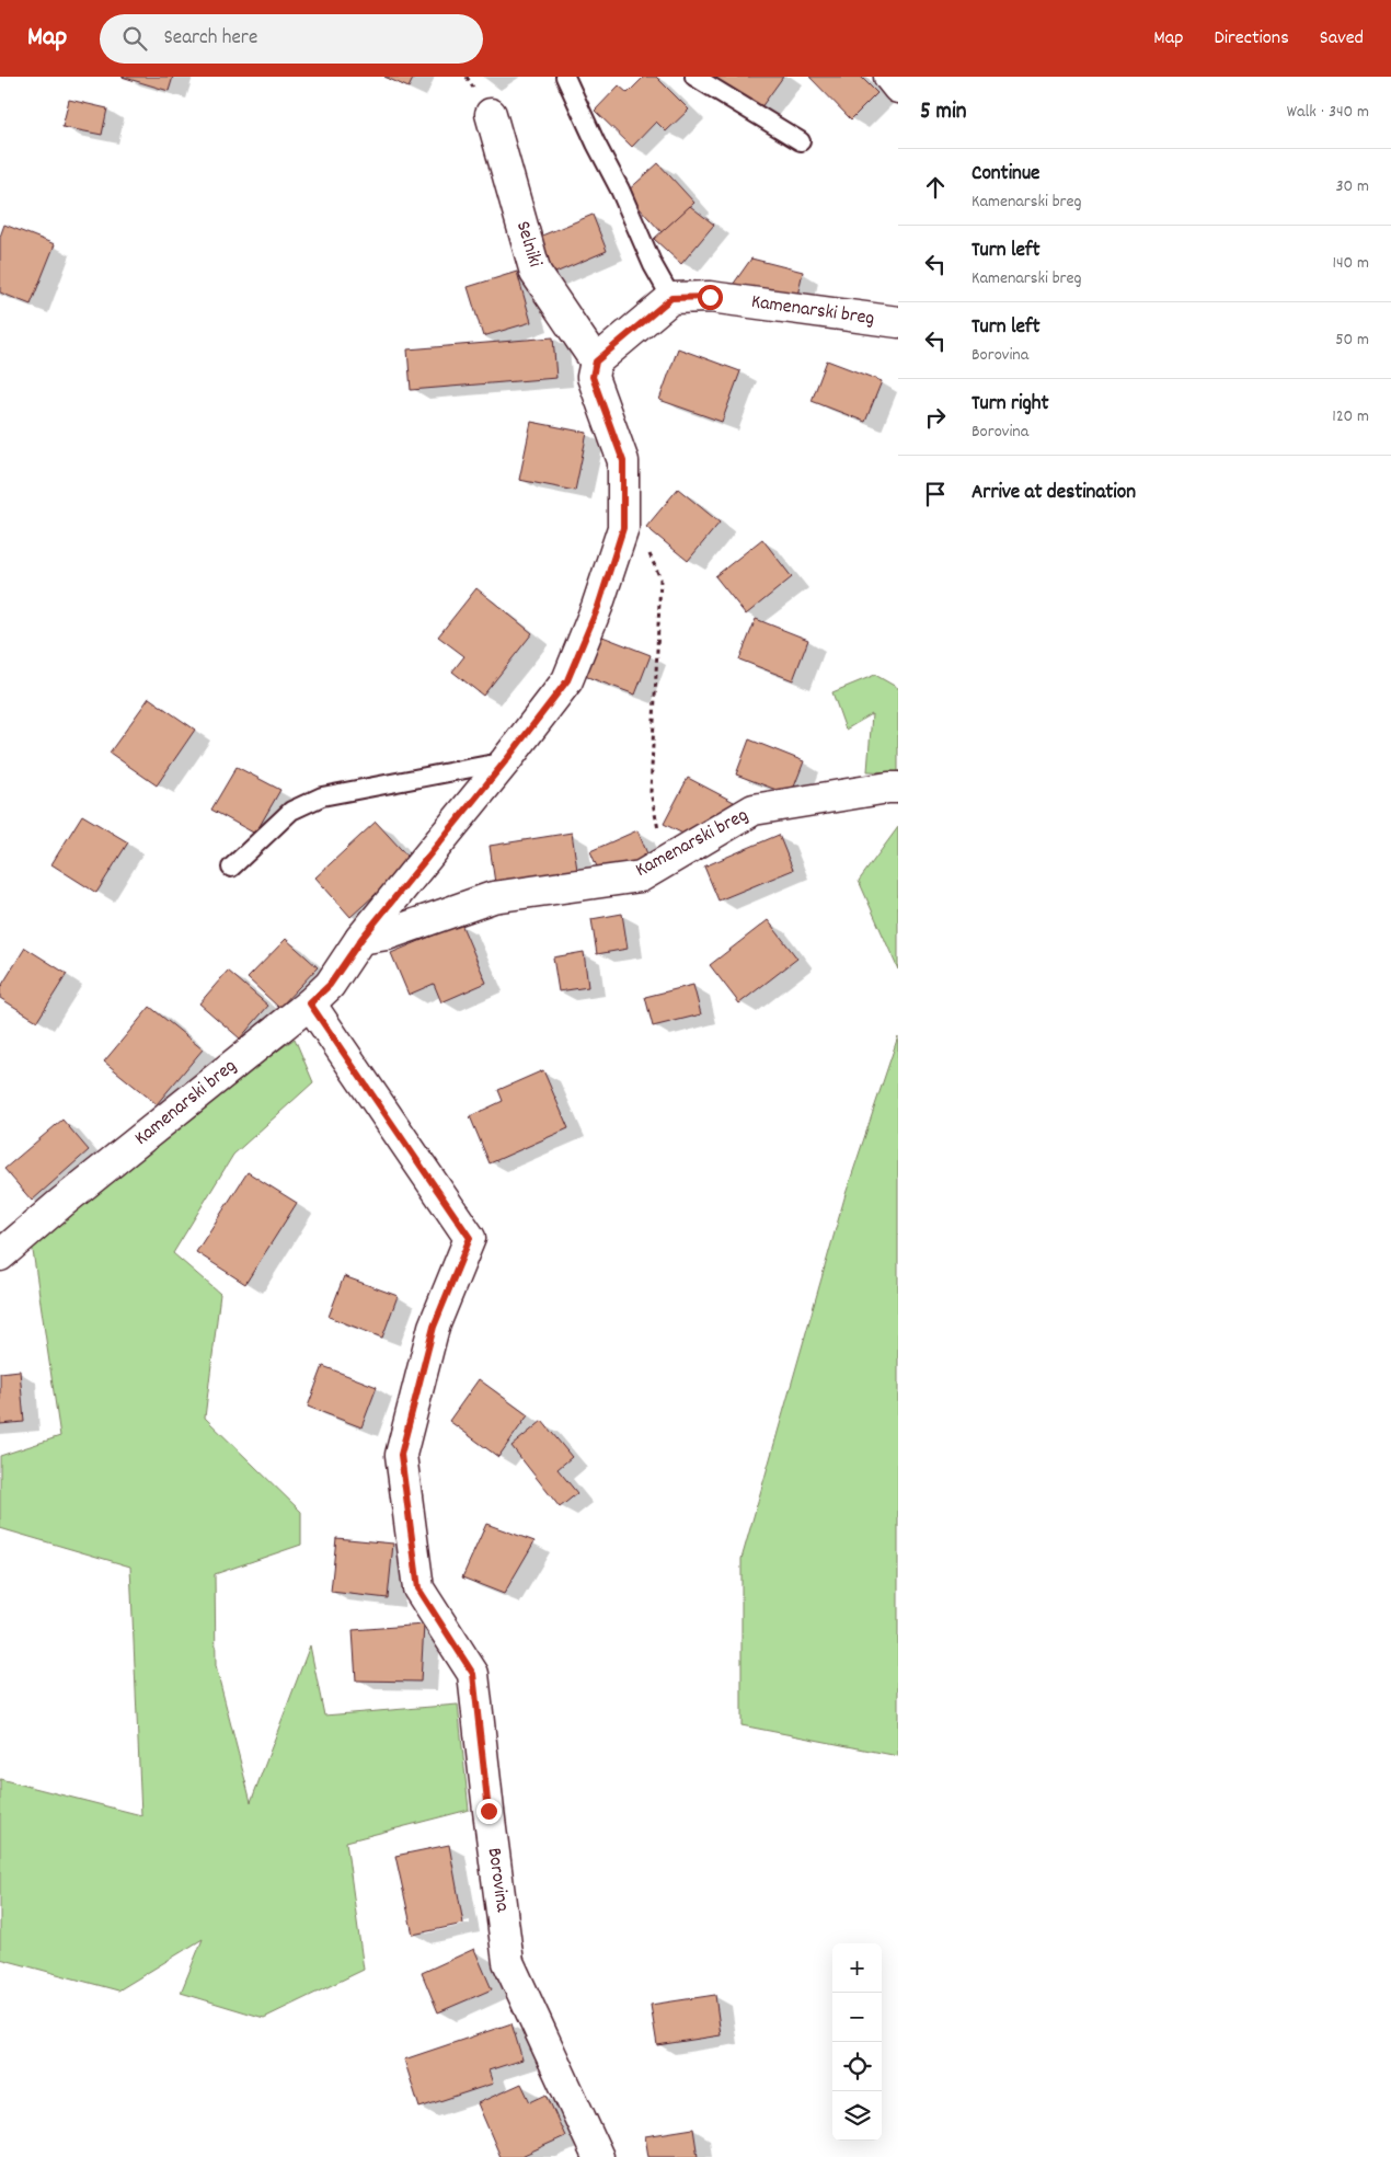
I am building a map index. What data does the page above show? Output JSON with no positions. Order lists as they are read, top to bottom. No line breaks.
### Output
{"streets":{"street":["Selniki","Kamenarski breg","Borovina"]},"crossings":[["Selniki","Kamenarski breg"],["Kamenarski breg","Borovina"]],"page":{"header":"Map","search":"Search here","nav":["Map","Directions","Saved"],"heading":["5 min","Walk · 340 m"],"list":[["Continue","Kamenarski breg","30 m"],["Turn left","Kamenarski breg","140 m"],["Turn left","Borovina","50 m"],["Turn right","Borovina","120 m"],"Arrive at destination"],"map_buttons":["+","−"]}}
